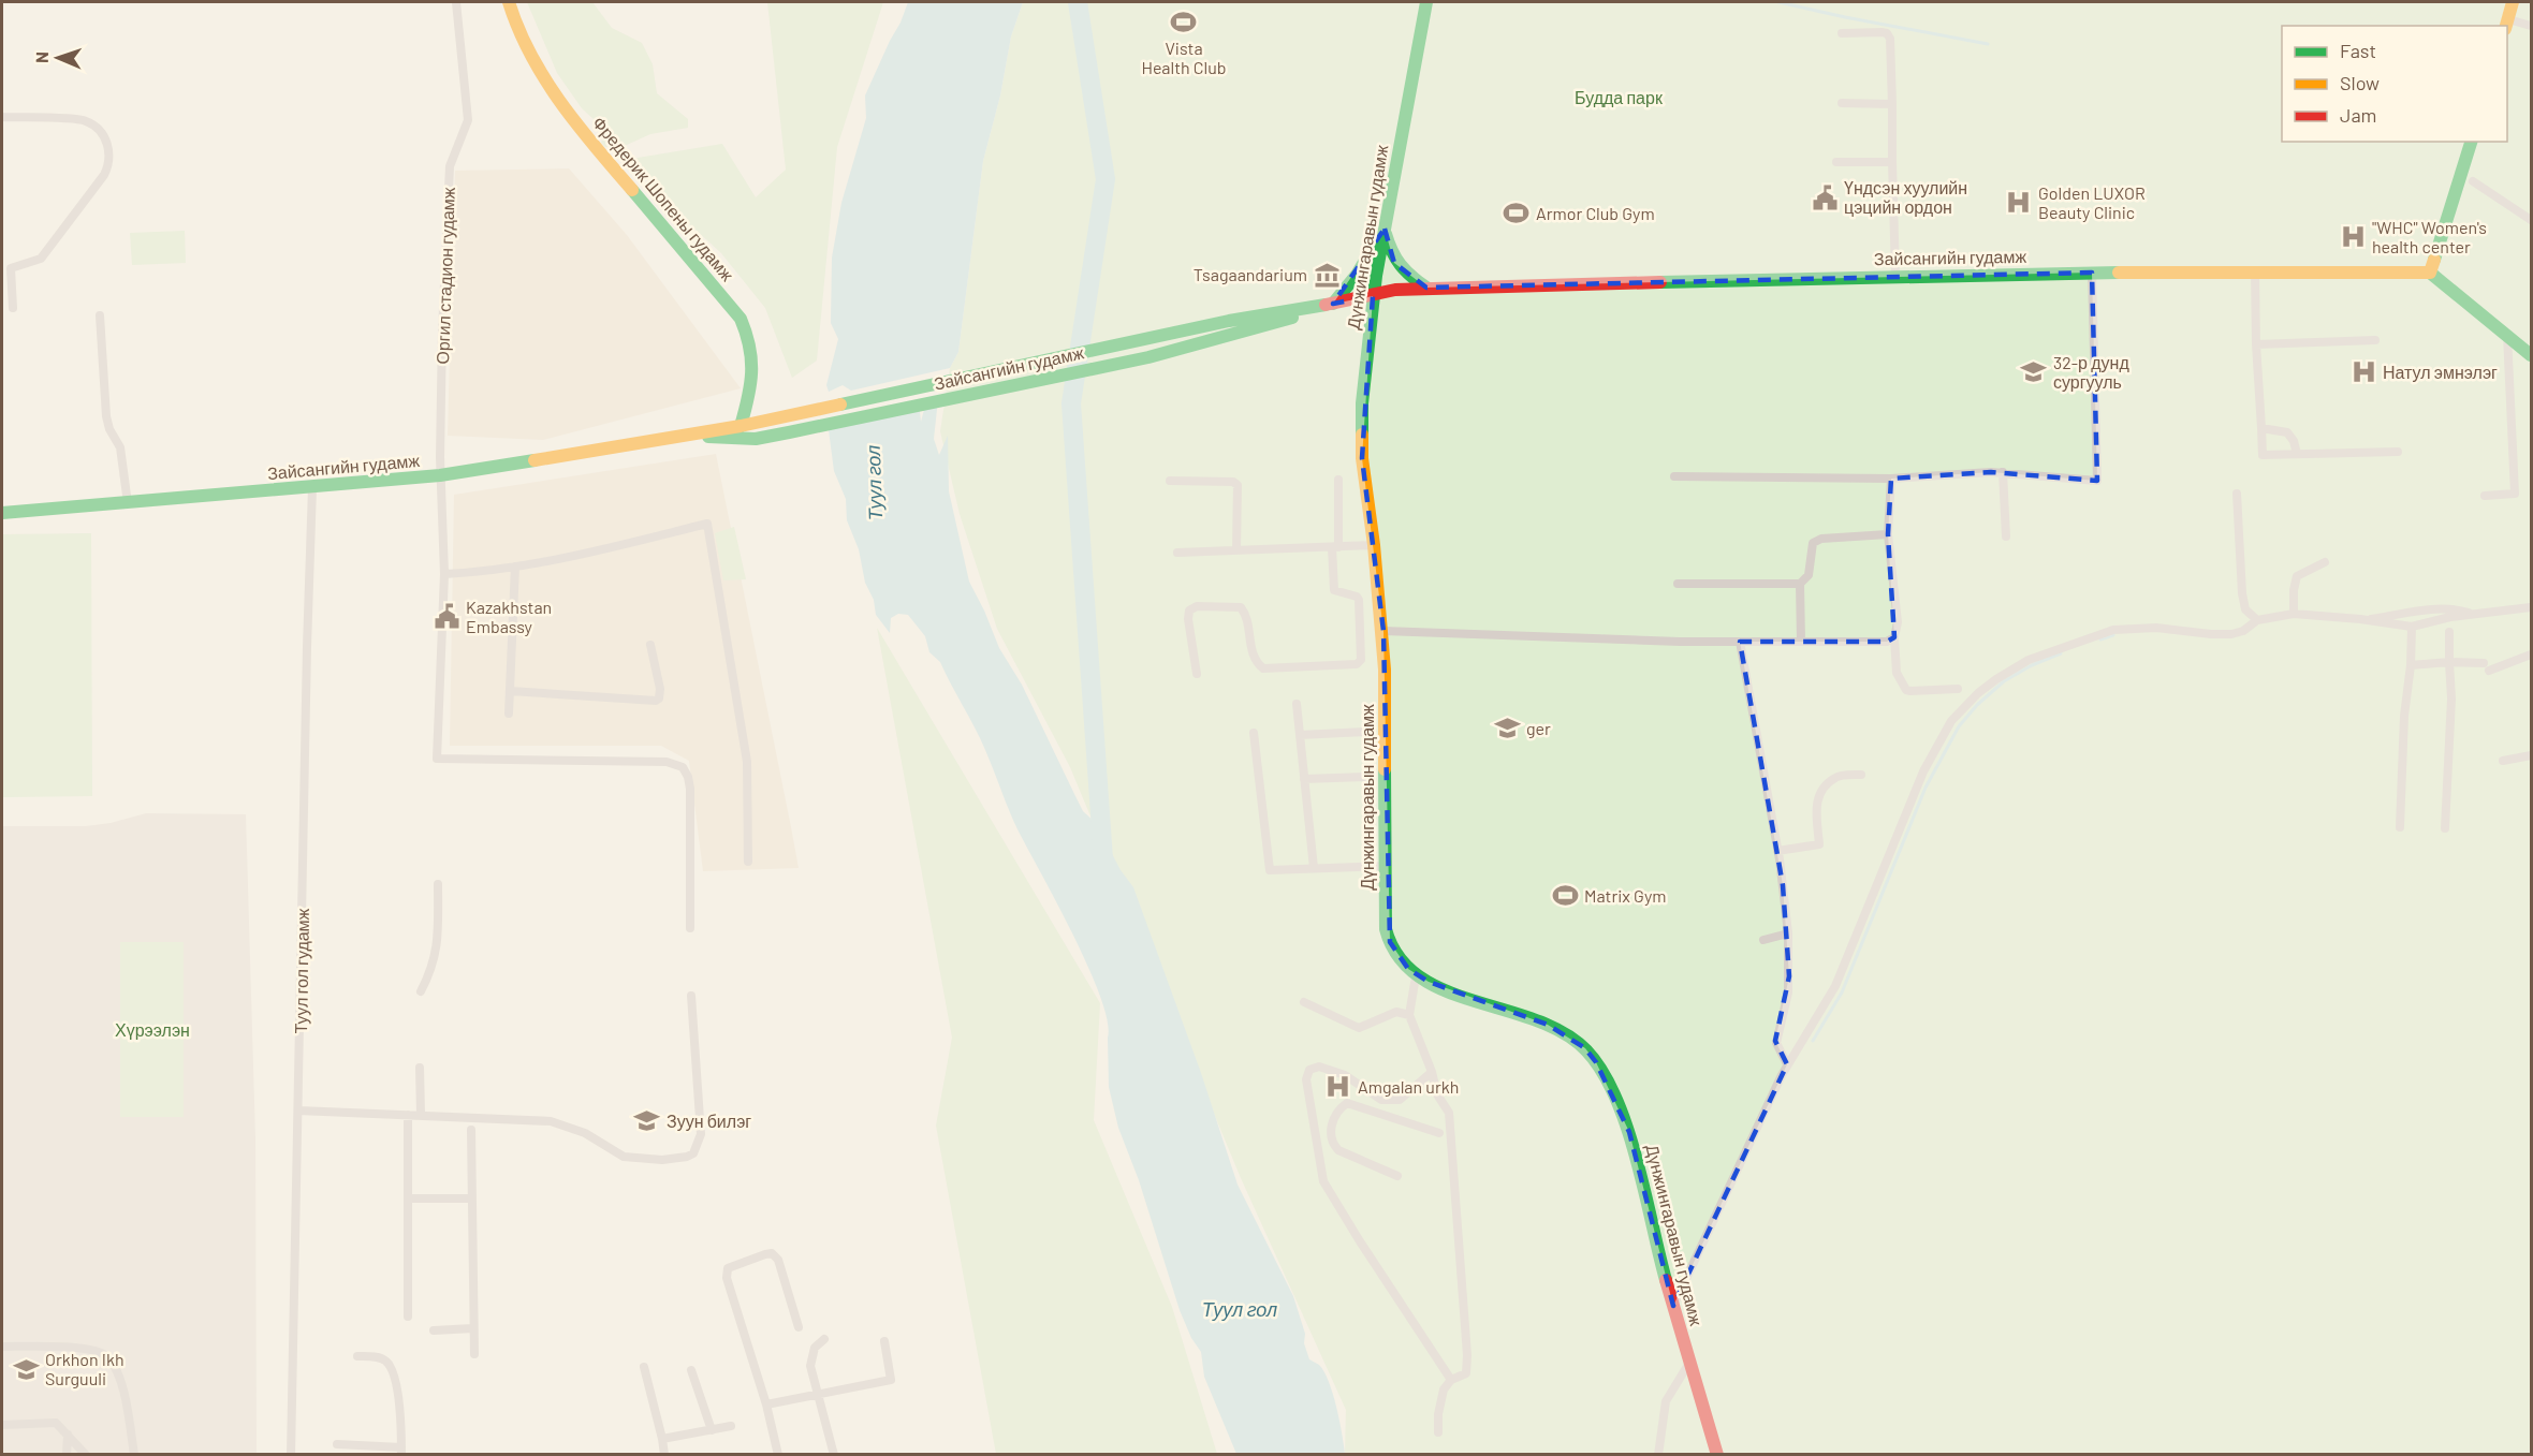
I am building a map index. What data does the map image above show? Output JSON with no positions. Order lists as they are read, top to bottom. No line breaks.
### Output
{"streets":{"main road":["Фредерик Шопены гудамж","Дүнжингаравын гудамж","Зайсангийн гудамж"],"street":["Оргил стадион гудамж","Туул гол гудамж"]},"crossings":[["Фредерик Шопены гудамж","Зайсангийн гудамж"],["Дүнжингаравын гудамж","Зайсангийн гудамж"],["Зайсангийн гудамж","Оргил стадион гудамж"],["Зайсангийн гудамж","Туул гол гудамж"]],"water":["Туул гол"],"parks":["Будда парк","Хүрээлэн"],"places":{"sports":["Vista Health Club","Armor Club Gym","Matrix Gym"],"public building":["Үндсэн хуулийн цэцийн ордон","Kazakhstan Embassy"],"hospital":["Golden LUXOR Beauty Clinic","\"WHC\" Women's health center","Натул эмнэлэг","Amgalan urkh"],"museum":["Tsagaandarium"],"school or university":["32-р дунд сургууль","ger","Зуун билэг","Orkhon Ikh Surguuli"]},"legend":["Fast","Slow","Jam"],"north":"left"}
